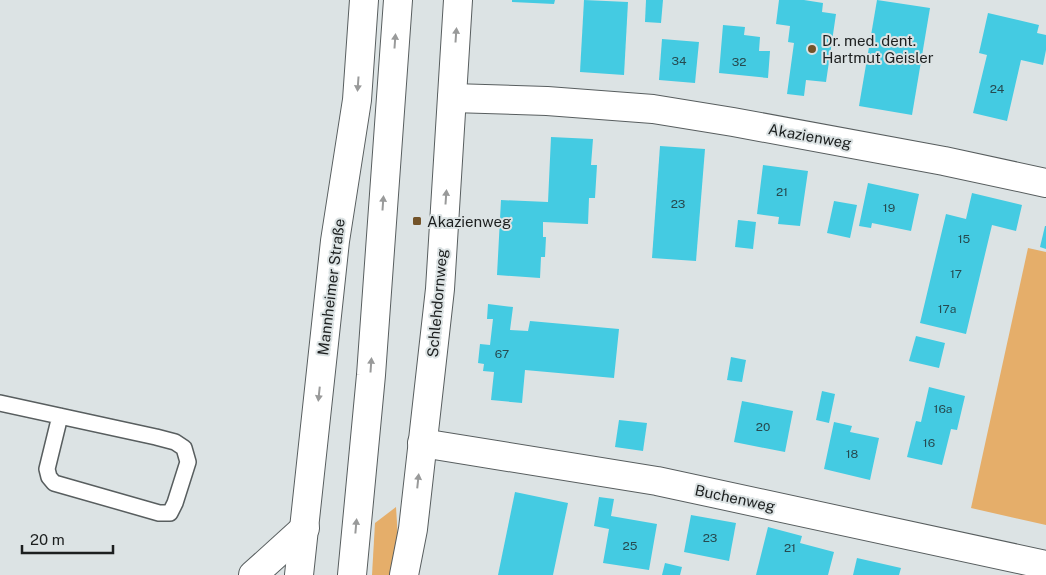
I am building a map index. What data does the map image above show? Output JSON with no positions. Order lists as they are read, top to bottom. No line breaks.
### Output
{"streets":{"street":["Akazienweg","Mannheimer Straße","Schlehdornweg","Buchenweg"]},"crossings":[["Akazienweg","Schlehdornweg"],["Schlehdornweg","Buchenweg"]],"places":{"other":["Dr. med. dent. Hartmut Geisler"],"transit":["Akazienweg"]},"house_numbers":["34","32","24","21","23","19","15","17","17a","67","16a","20","16","18","23","25","21"],"scale_bar":"20 m"}
